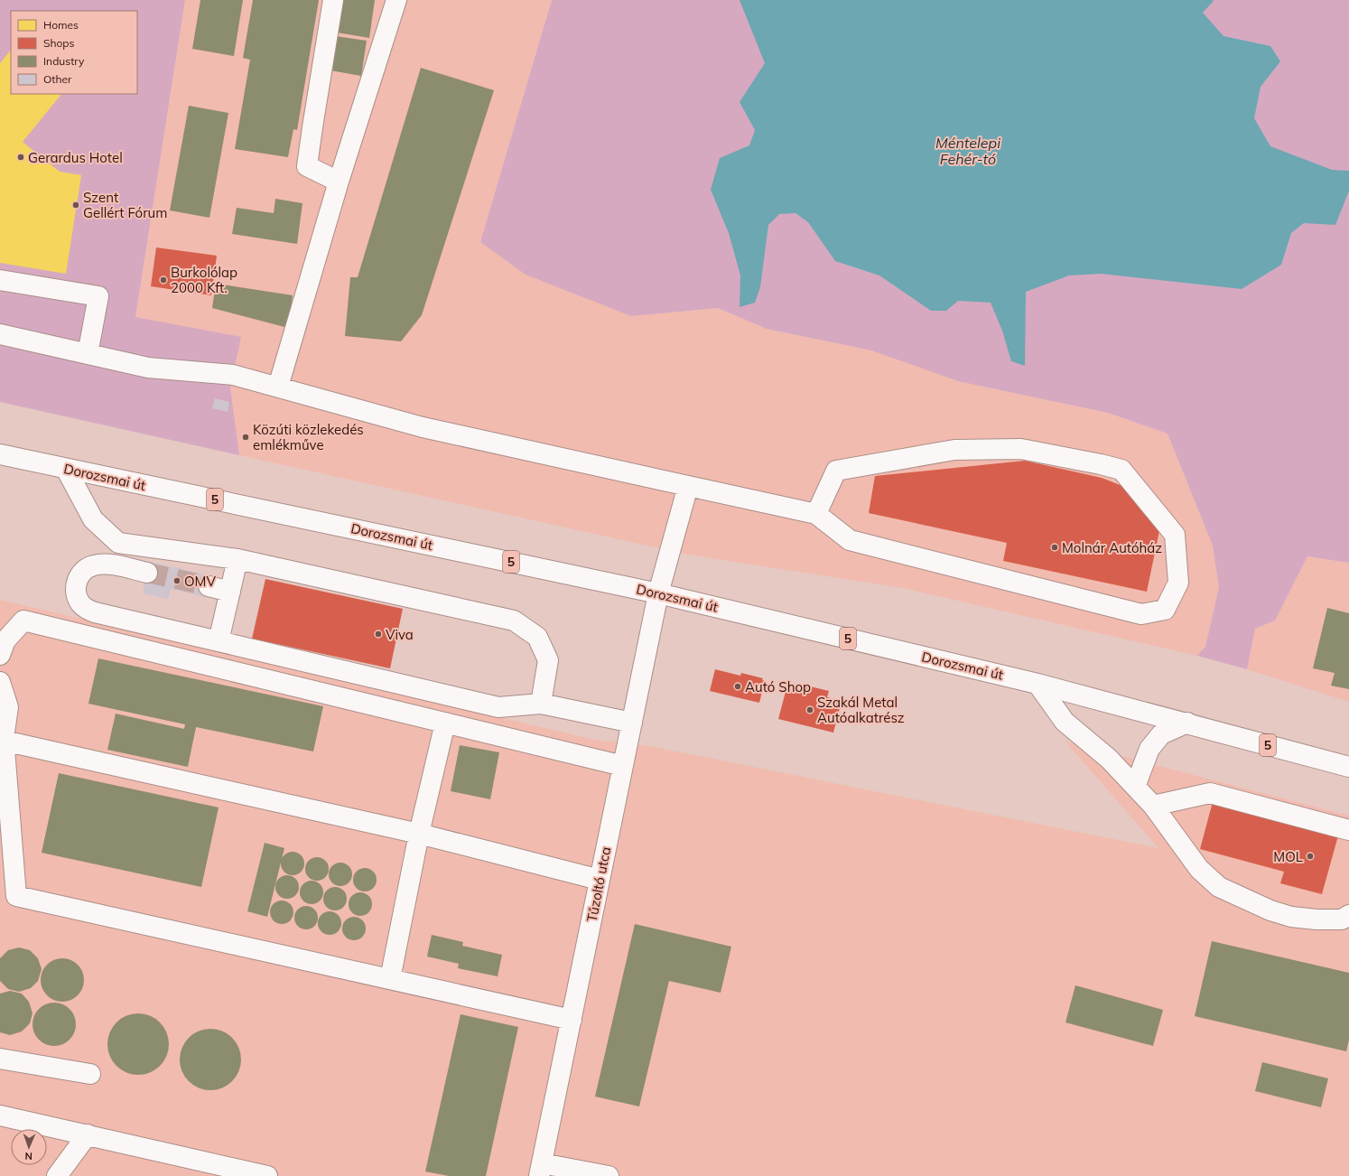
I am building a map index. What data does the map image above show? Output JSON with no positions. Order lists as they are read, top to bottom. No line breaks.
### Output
{"streets":{"main road":["Dorozsmai út","5","Tűzoltó utca"]},"crossings":[["Dorozsmai út","Tűzoltó utca"]],"water":["Méntelepi Fehér-tó"],"places":["Gerardus Hotel","Szent Gellért Fórum","Burkolólap 2000 Kft.","Közúti közlekedés emlékműve","Molnár Autóház","OMV","Viva","Autó Shop","Szakál Metal Autóalkatrész","MOL"],"legend":["Homes","Shops","Industry","Other"],"north":"bottom"}
